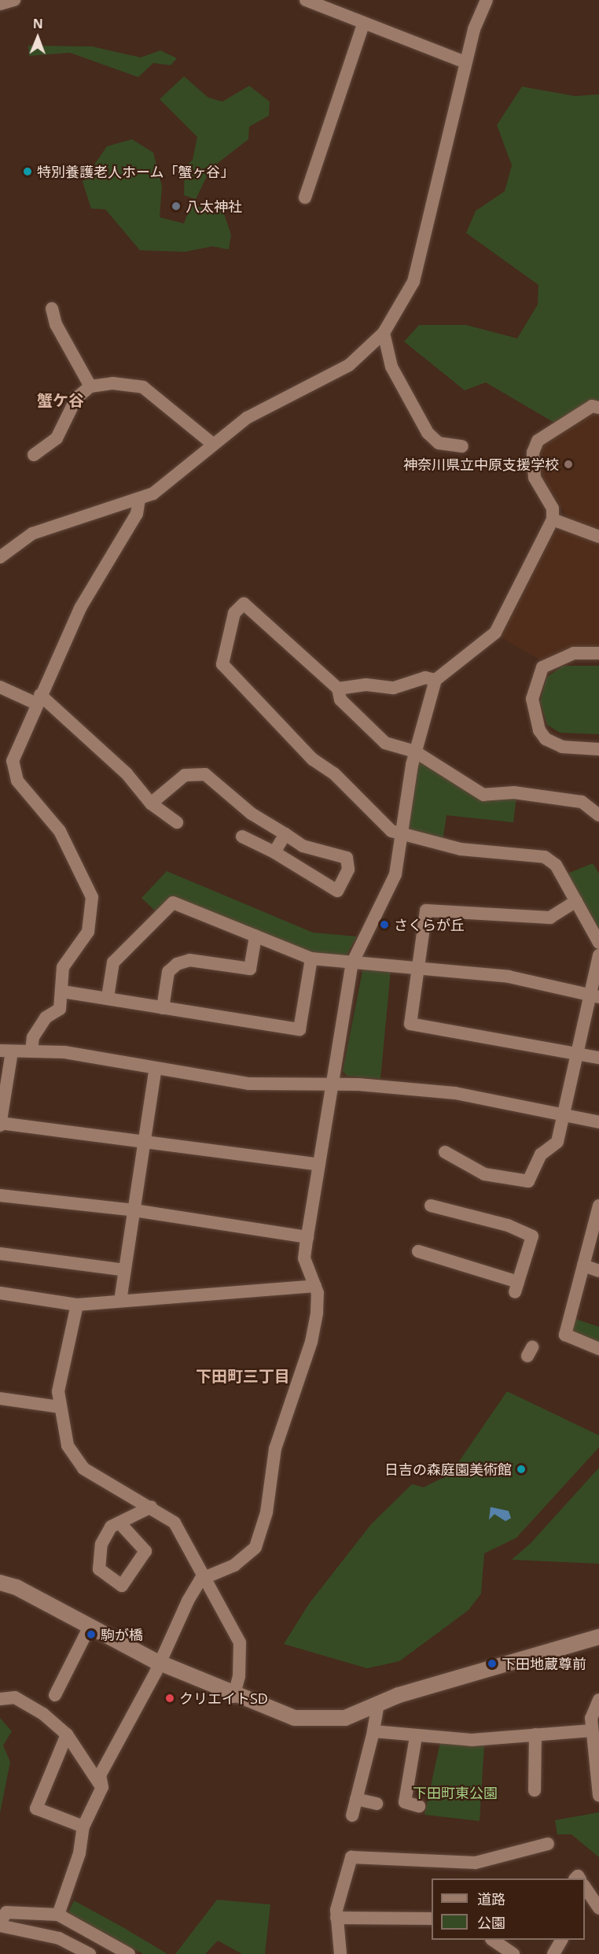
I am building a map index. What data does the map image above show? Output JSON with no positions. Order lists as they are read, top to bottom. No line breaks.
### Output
{"districts":["蟹ケ谷","下田町三丁目"],"parks":["下田町東公園"],"places":["特別養護老人ホーム「蟹ヶ谷」","八太神社","神奈川県立中原支援学校","さくらが丘","日吉の森庭園美術館","駒が橋","下田地蔵尊前","クリエイトSD"],"legend":["道路","公園"],"north":"top"}
